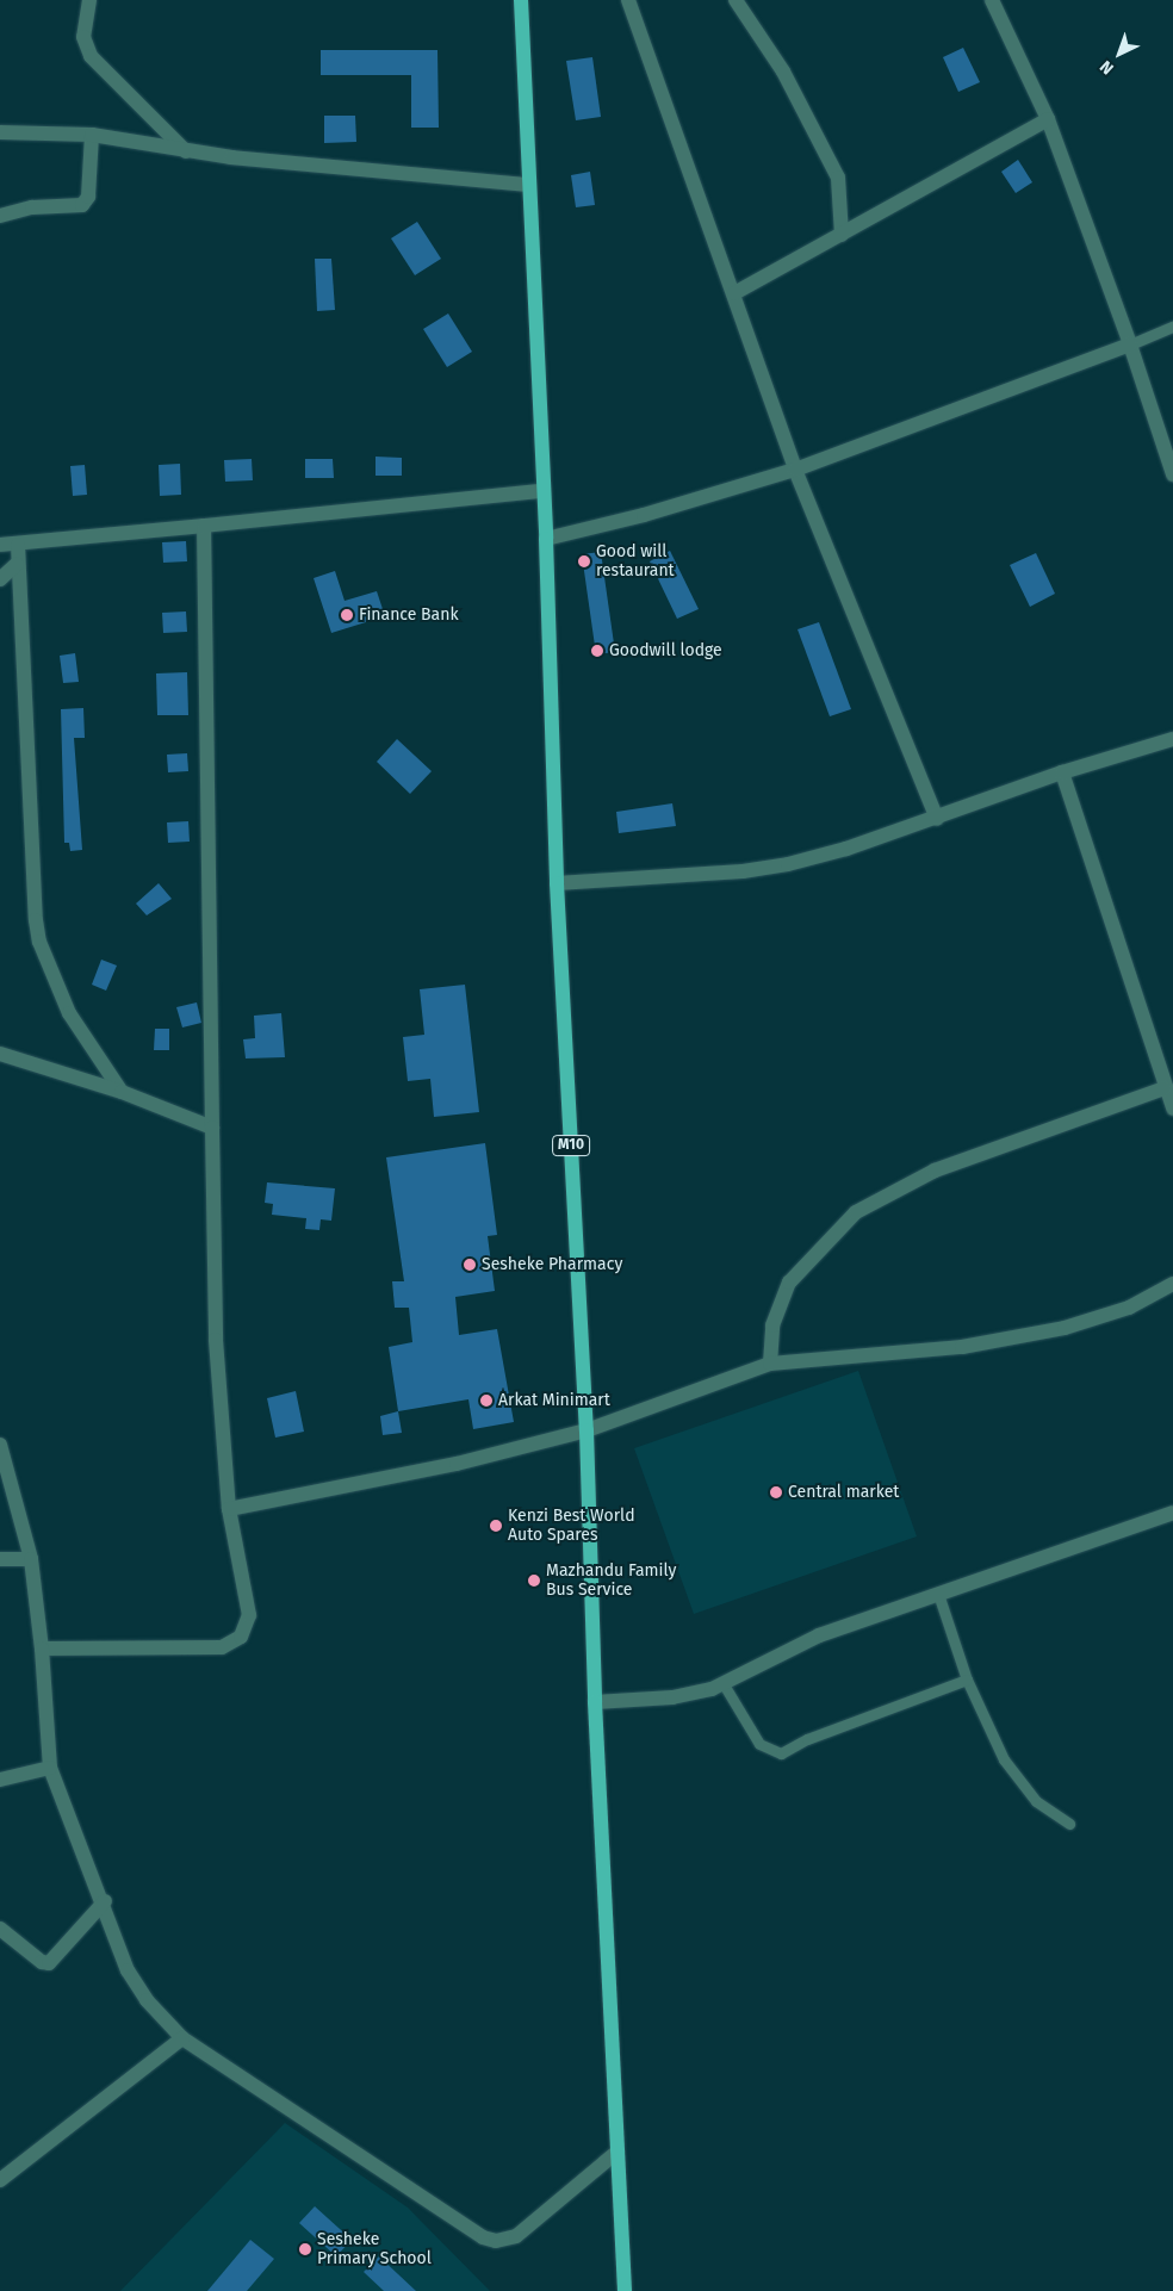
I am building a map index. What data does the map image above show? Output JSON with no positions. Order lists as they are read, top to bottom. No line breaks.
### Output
{"streets":{"main road":["M10"]},"places":["Good will restaurant","Finance Bank","Goodwill lodge","Sesheke Pharmacy","Arkat Minimart","Central market","Kenzi Best World Auto Spares","Mazhandu Family Bus Service","Sesheke Primary School"],"north":"bottom left"}
